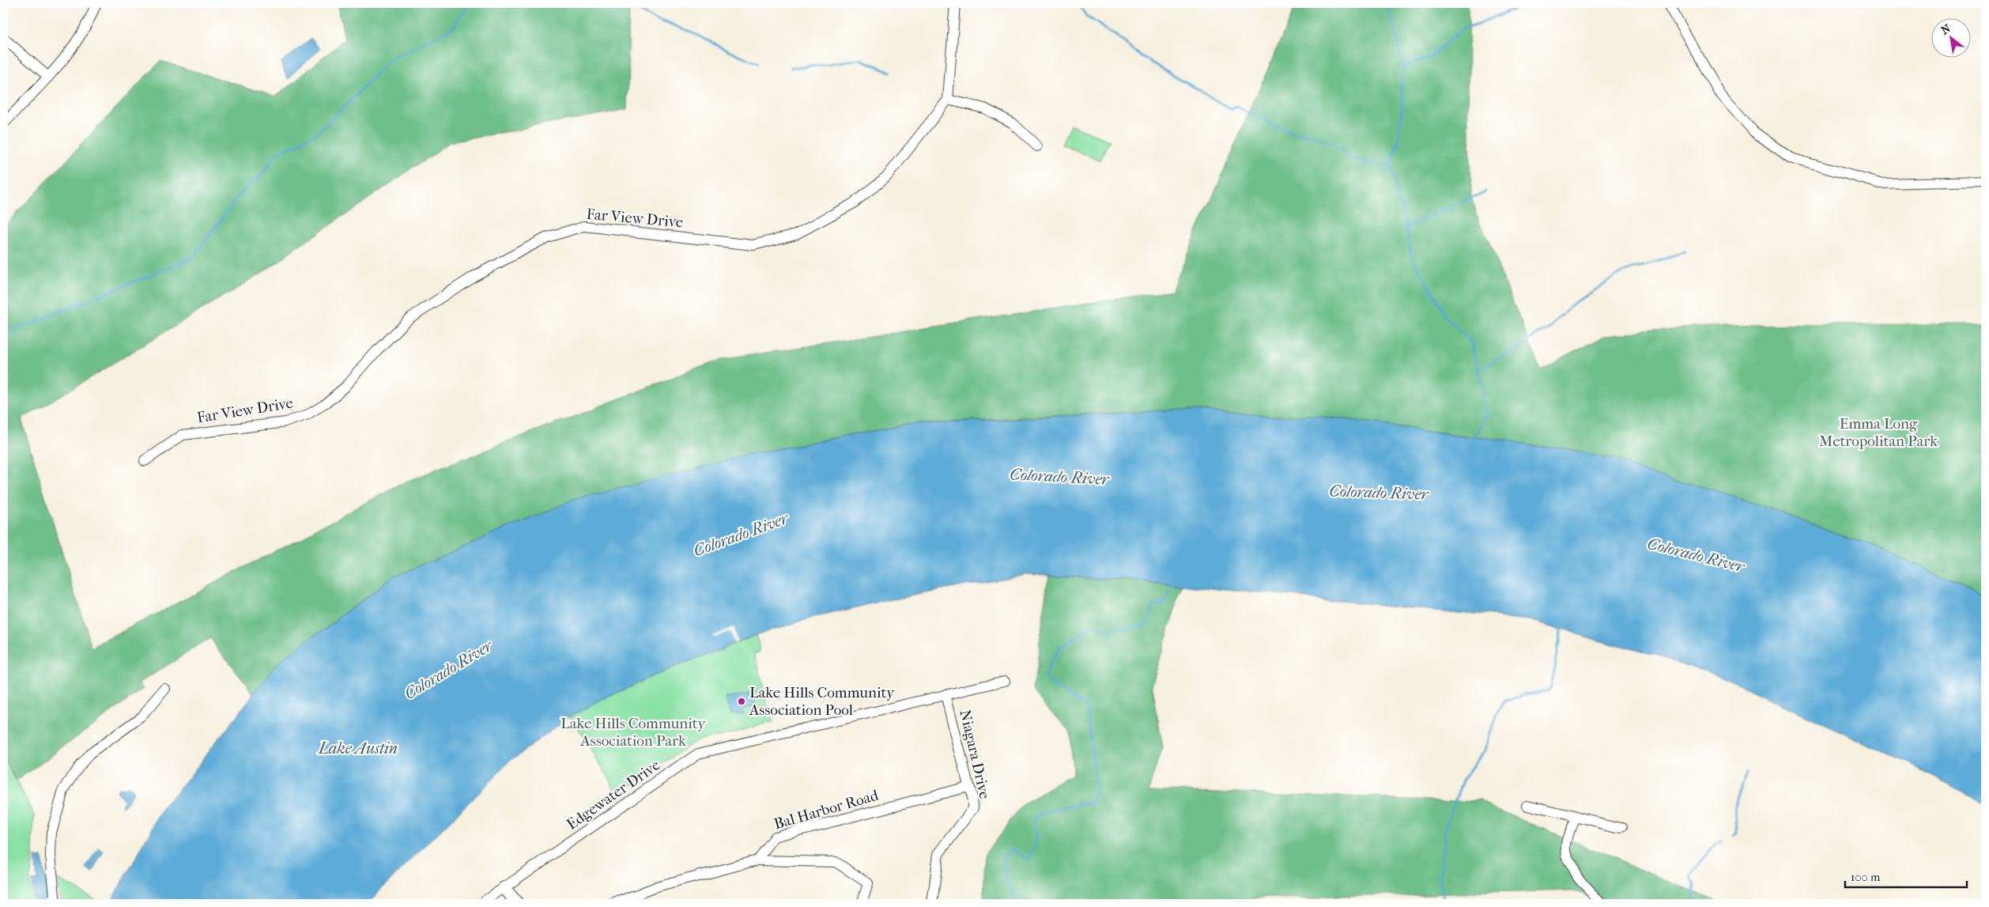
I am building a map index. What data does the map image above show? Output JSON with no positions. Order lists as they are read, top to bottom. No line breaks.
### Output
{"streets":{"street":["Far View Drive","Niagara Drive","Edgewater Drive","Bal Harbor Road"]},"crossings":[["Niagara Drive","Edgewater Drive"],["Niagara Drive","Bal Harbor Road"]],"water":["Colorado River","Lake Austin"],"parks":["Emma Long Metropolitan Park","Lake Hills Community Association Park"],"places":["Lake Hills Community Association Pool"],"scale_bar":"100 m","north":"top left"}
